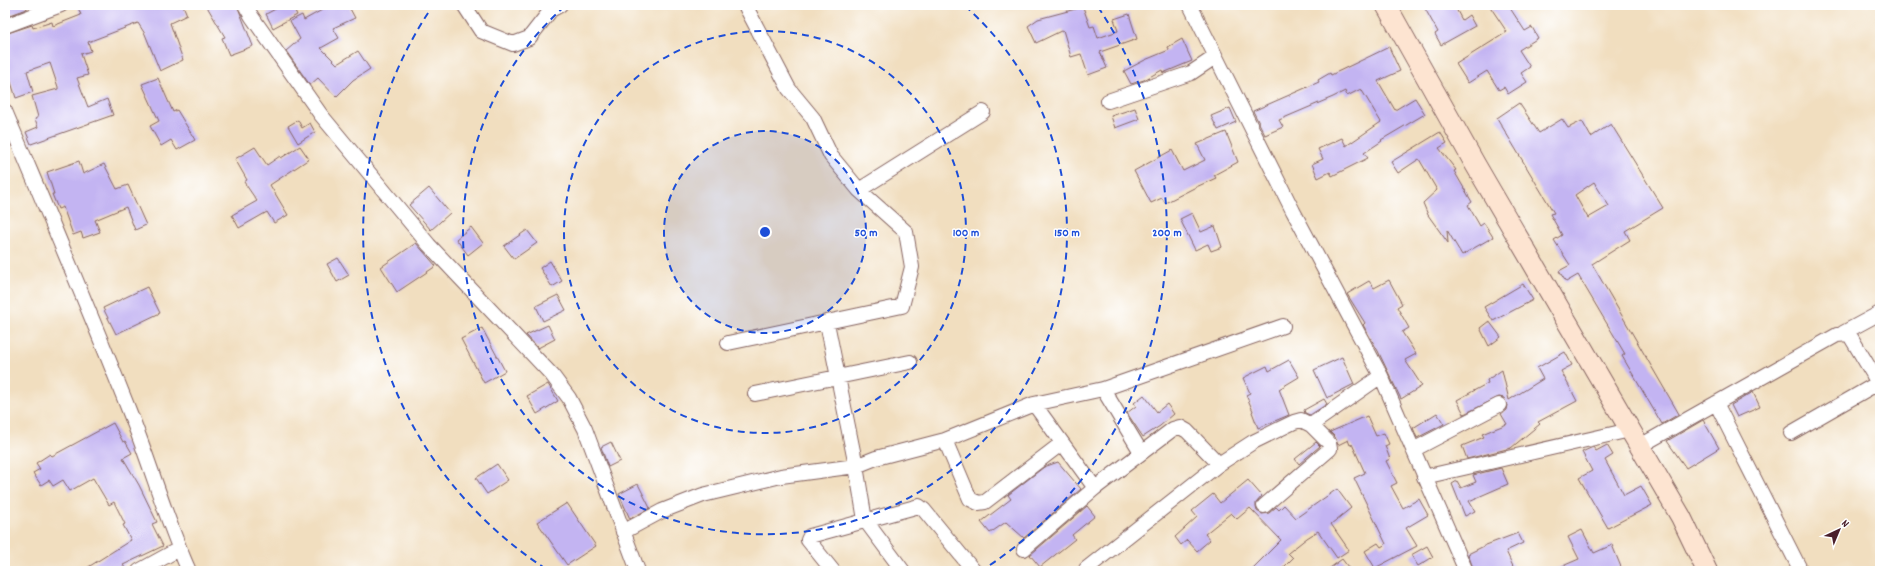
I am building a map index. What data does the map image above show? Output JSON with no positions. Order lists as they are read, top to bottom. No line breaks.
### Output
{"north":"top right","rings":["50 m","100 m","150 m","200 m"]}
